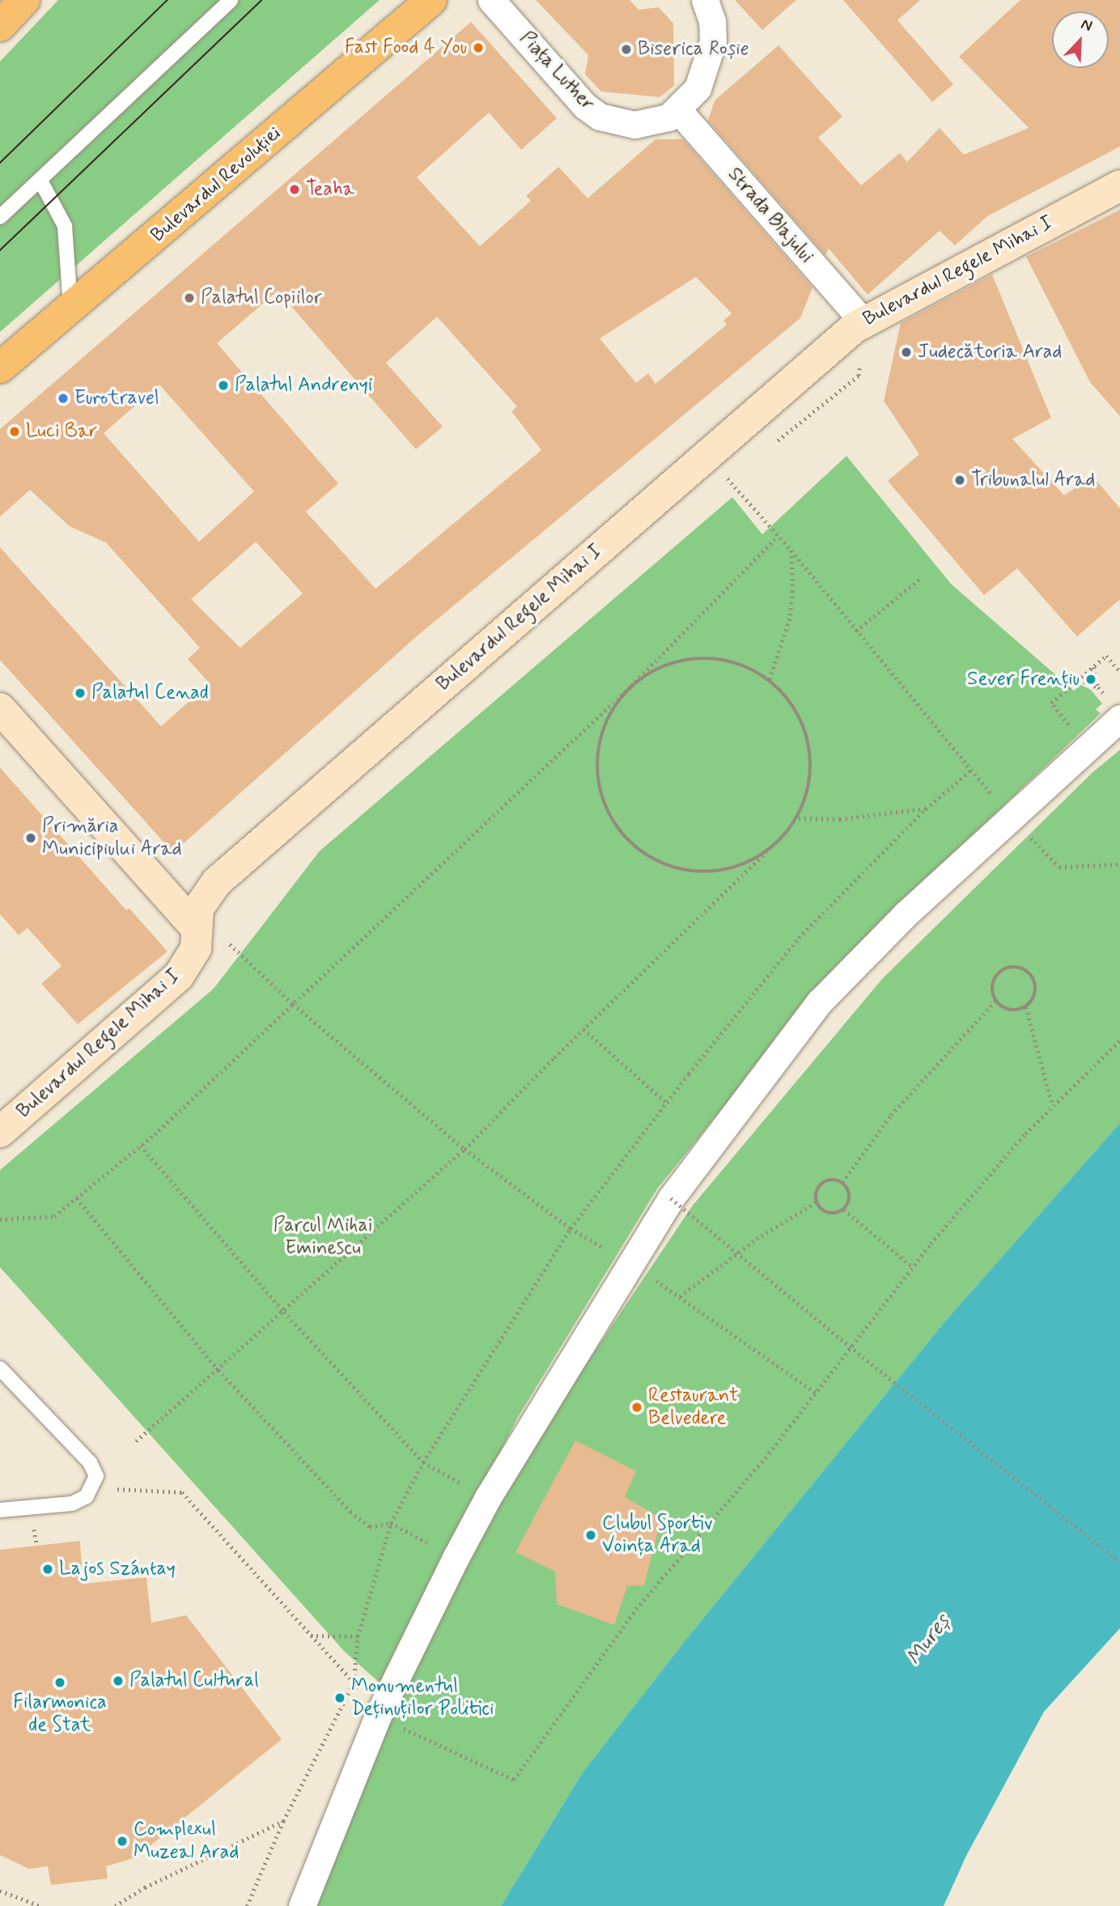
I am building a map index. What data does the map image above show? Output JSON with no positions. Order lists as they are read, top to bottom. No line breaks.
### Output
{"streets":{"main road":["Bulevardul Revoluției","Bulevardul Regele Mihai I"],"street":["Piața Luther","Strada Blajului"]},"crossings":[["Piața Luther","Strada Blajului"],["Strada Blajului","Bulevardul Regele Mihai I"]],"water":["Mureș"],"parks":["Parcul Mihai Eminescu"],"places":["Fast Food 4 You","Biserica Roșie","Teaha","Palatul Copiilor","Judecătoria Arad","Palatul Andrenyi","Eurotravel","Luci Bar","Tribunalul Arad","Sever Frențiu","Palatul Cenad","Primăria Municipiului Arad","Restaurant Belvedere","Clubul Sportiv Voința Arad","Lajos Szántay","Palatul Cultural","Filarmonica de Stat","Monumentul Deținuților Politici","Complexul Muzeal Arad"],"north":"top right"}
